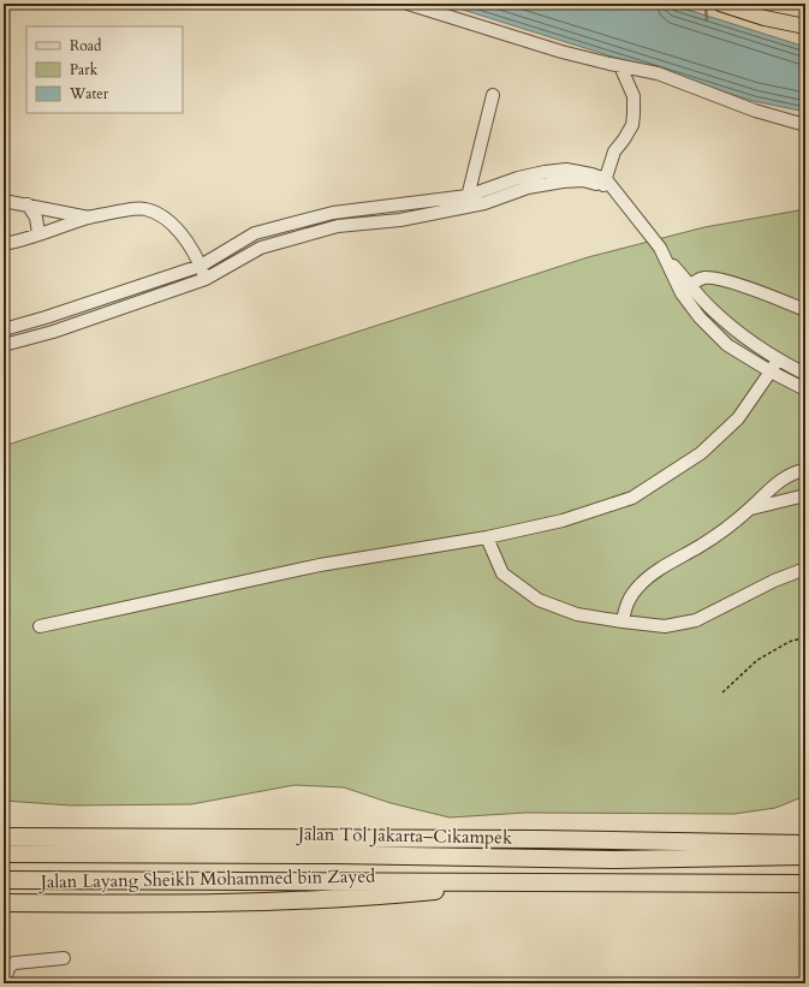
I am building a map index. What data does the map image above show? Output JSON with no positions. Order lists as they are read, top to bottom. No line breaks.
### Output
{"streets":{"highway":["Jalan Tol Jakarta–Cikampek","Jalan Layang Sheikh Mohammed bin Zayed"]},"legend":["Road","Park","Water"]}
